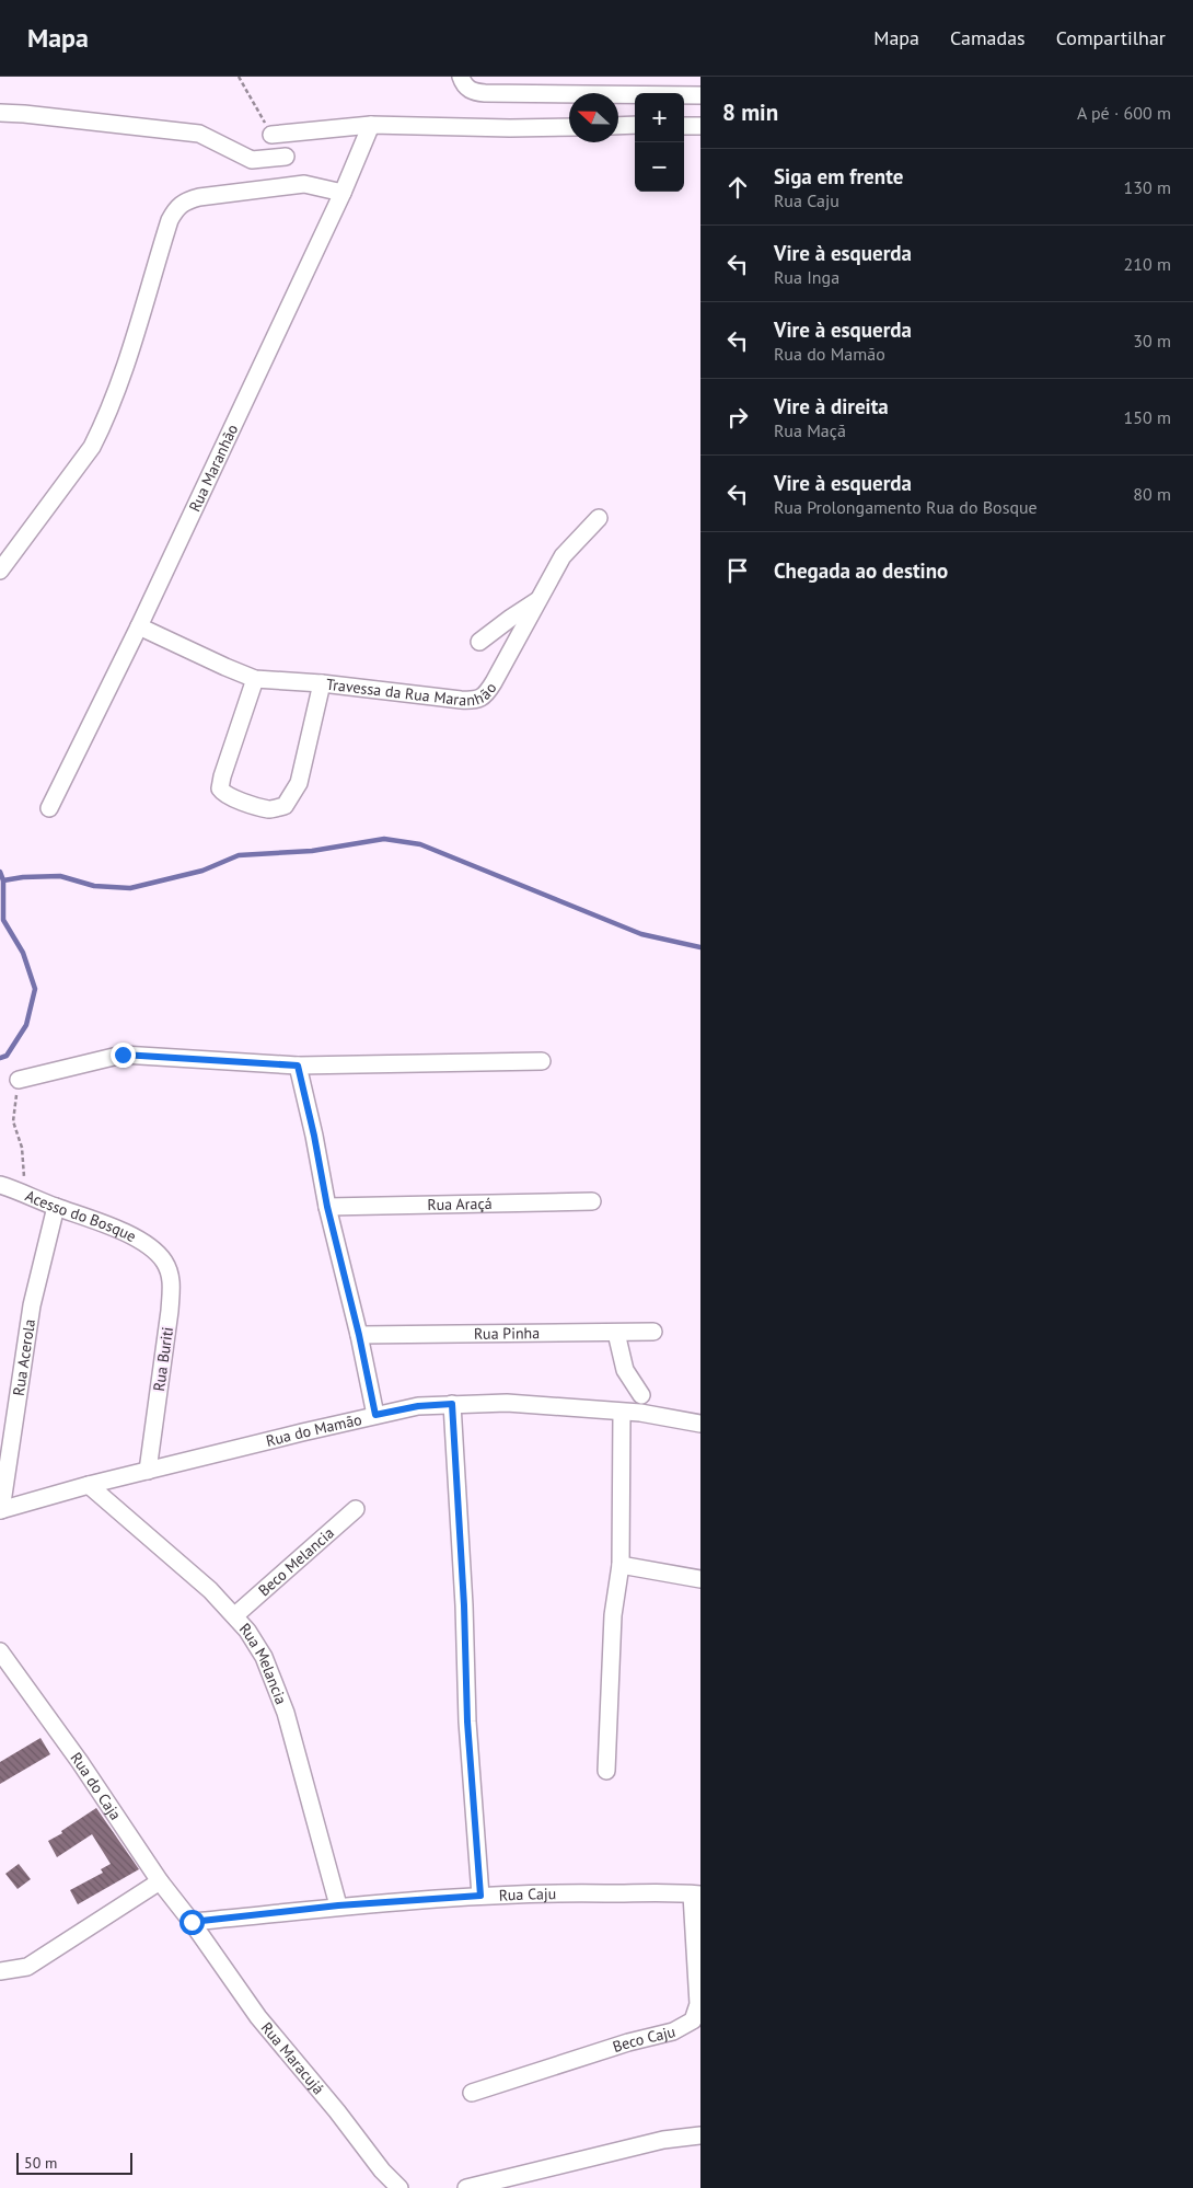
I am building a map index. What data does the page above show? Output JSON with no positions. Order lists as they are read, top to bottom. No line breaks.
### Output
{"streets":{"street":["Rua Maranhão","Travessa da Rua Maranhão","Rua Araçá","Acesso do Bosque","Rua Pinha","Rua Acerola","Rua Buriti","Rua do Mamão","Beco Melancia","Rua Melancia","Rua do Caja","Rua Caju","Beco Caju","Rua Maracujá"]},"crossings":[["Rua Maranhão","Travessa da Rua Maranhão"],["Acesso do Bosque","Rua Acerola"],["Acesso do Bosque","Rua Buriti"],["Rua Acerola","Rua do Mamão"],["Rua Buriti","Rua do Mamão"],["Rua do Mamão","Rua Melancia"],["Beco Melancia","Rua Melancia"],["Rua Melancia","Rua Caju"],["Rua do Caja","Rua Caju"],["Rua do Caja","Rua Maracujá"],["Rua Caju","Beco Caju"],["Rua Caju","Rua Maracujá"]],"scale_bar":"50 m","north":"left","page":{"header":"Mapa","nav":["Mapa","Camadas","Compartilhar"],"heading":["8 min","A pé · 600 m"],"map_buttons":["+","−"],"list":[["Siga em frente","Rua Caju","130 m"],["Vire à esquerda","Rua Inga","210 m"],["Vire à esquerda","Rua do Mamão","30 m"],["Vire à direita","Rua Maçã","150 m"],["Vire à esquerda","Rua Prolongamento Rua do Bosque","80 m"],"Chegada ao destino"],"scale":"50 m"}}
